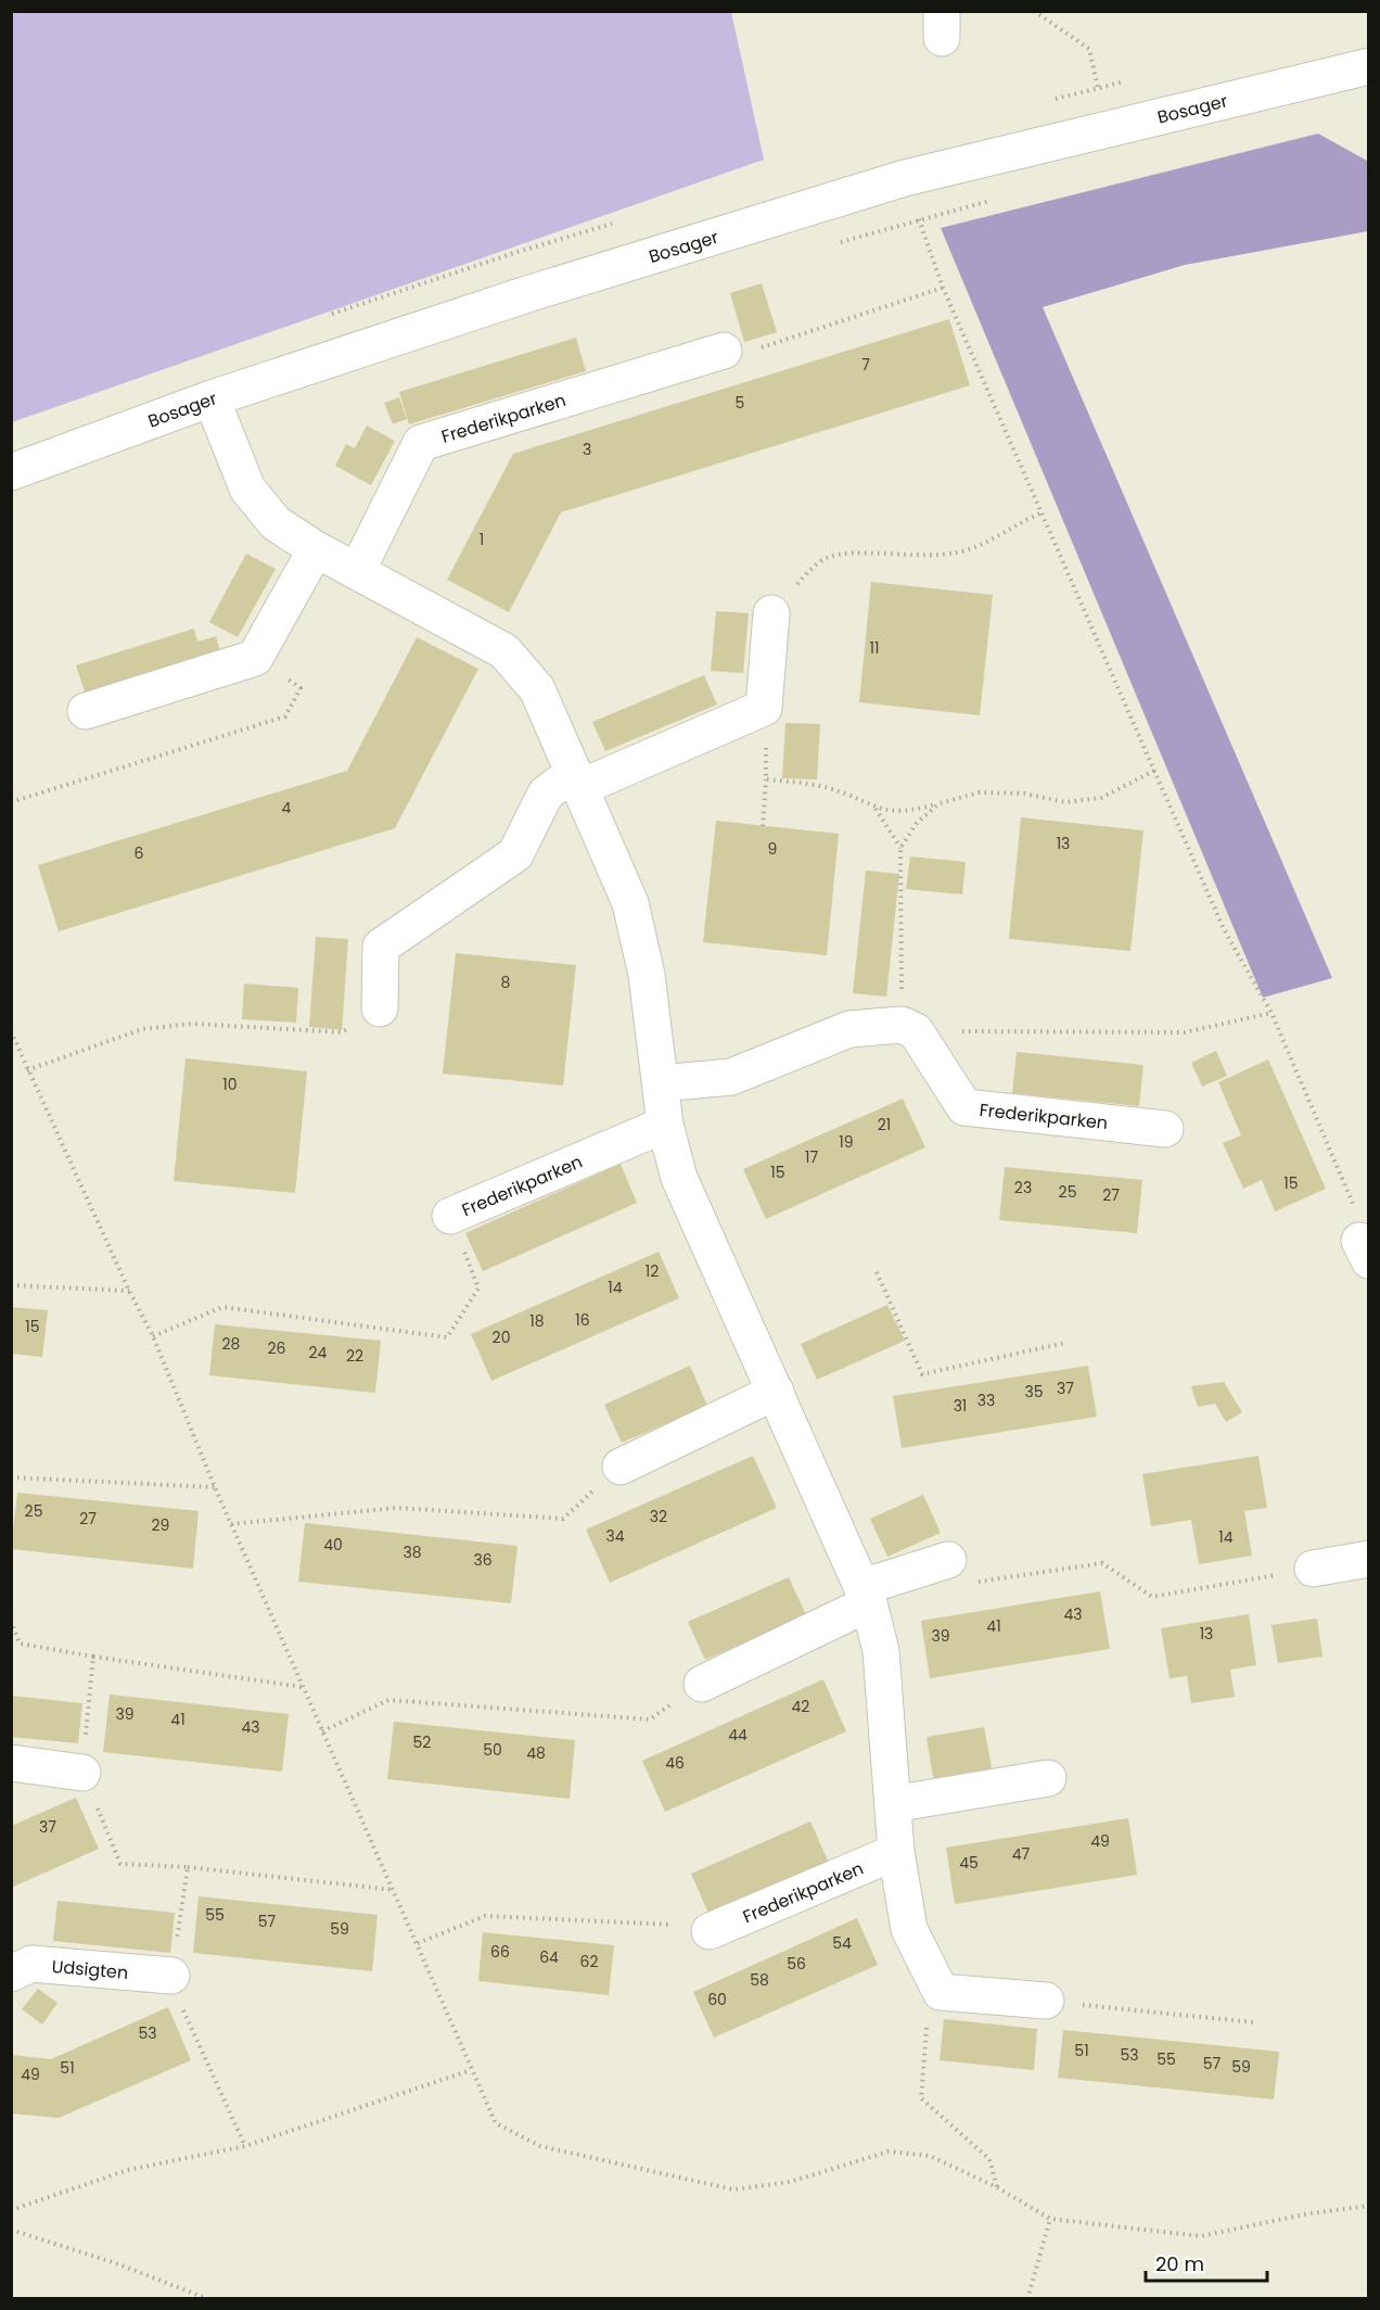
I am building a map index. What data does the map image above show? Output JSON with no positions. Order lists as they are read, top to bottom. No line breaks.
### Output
{"streets":{"street":["Bosager","Frederikparken","Udsigten"]},"house_numbers":["7","5","3","1","11","4","13","9","6","8","10","21","19","17","15","15","23","25","27","12","14","16","18","15","20","28","26","24","22","37","35","33","31","25","32","27","29","34","14","40","38","36","43","41","13","39","42","39","41","43","44","52","50","48","46","37","49","47","45","55","57","59","54","66","64","62","56","58","60","53","51","53","55","57","59","51","49"],"scale_bar":"20 m"}
